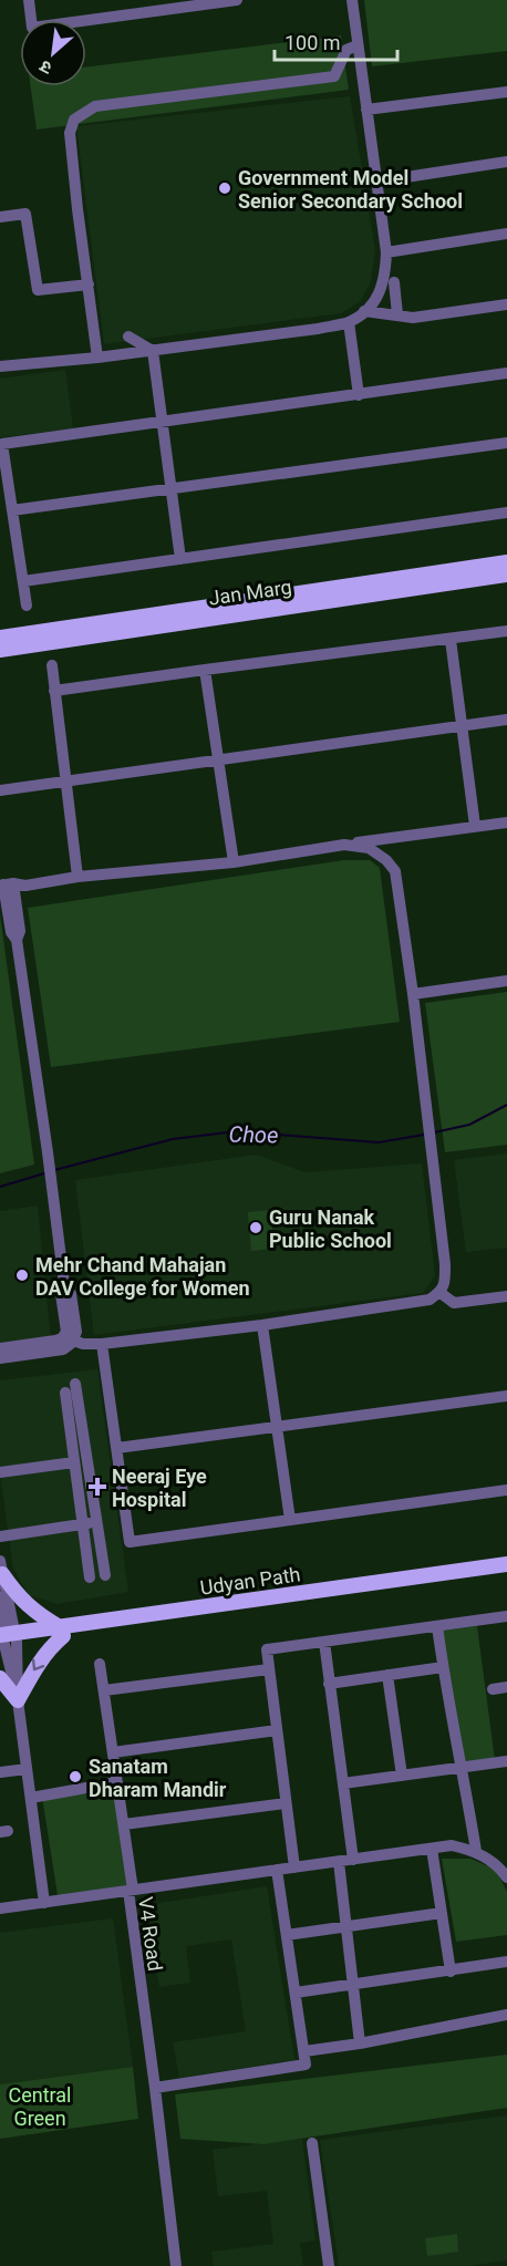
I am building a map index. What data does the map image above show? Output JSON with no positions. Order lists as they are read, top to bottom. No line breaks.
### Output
{"streets":{"main road":["Jan Marg","Udyan Path"],"street":["V4 Road"]},"water":["Choe"],"parks":["Central Green"],"places":{"other":["Government Model Senior Secondary School","Guru Nanak Public School","Mehr Chand Mahajan DAV College for Women","Sanatam Dharam Mandir"],"health":["Neeraj Eye Hospital"]},"scale_bar":"100 m","north":"bottom left"}
